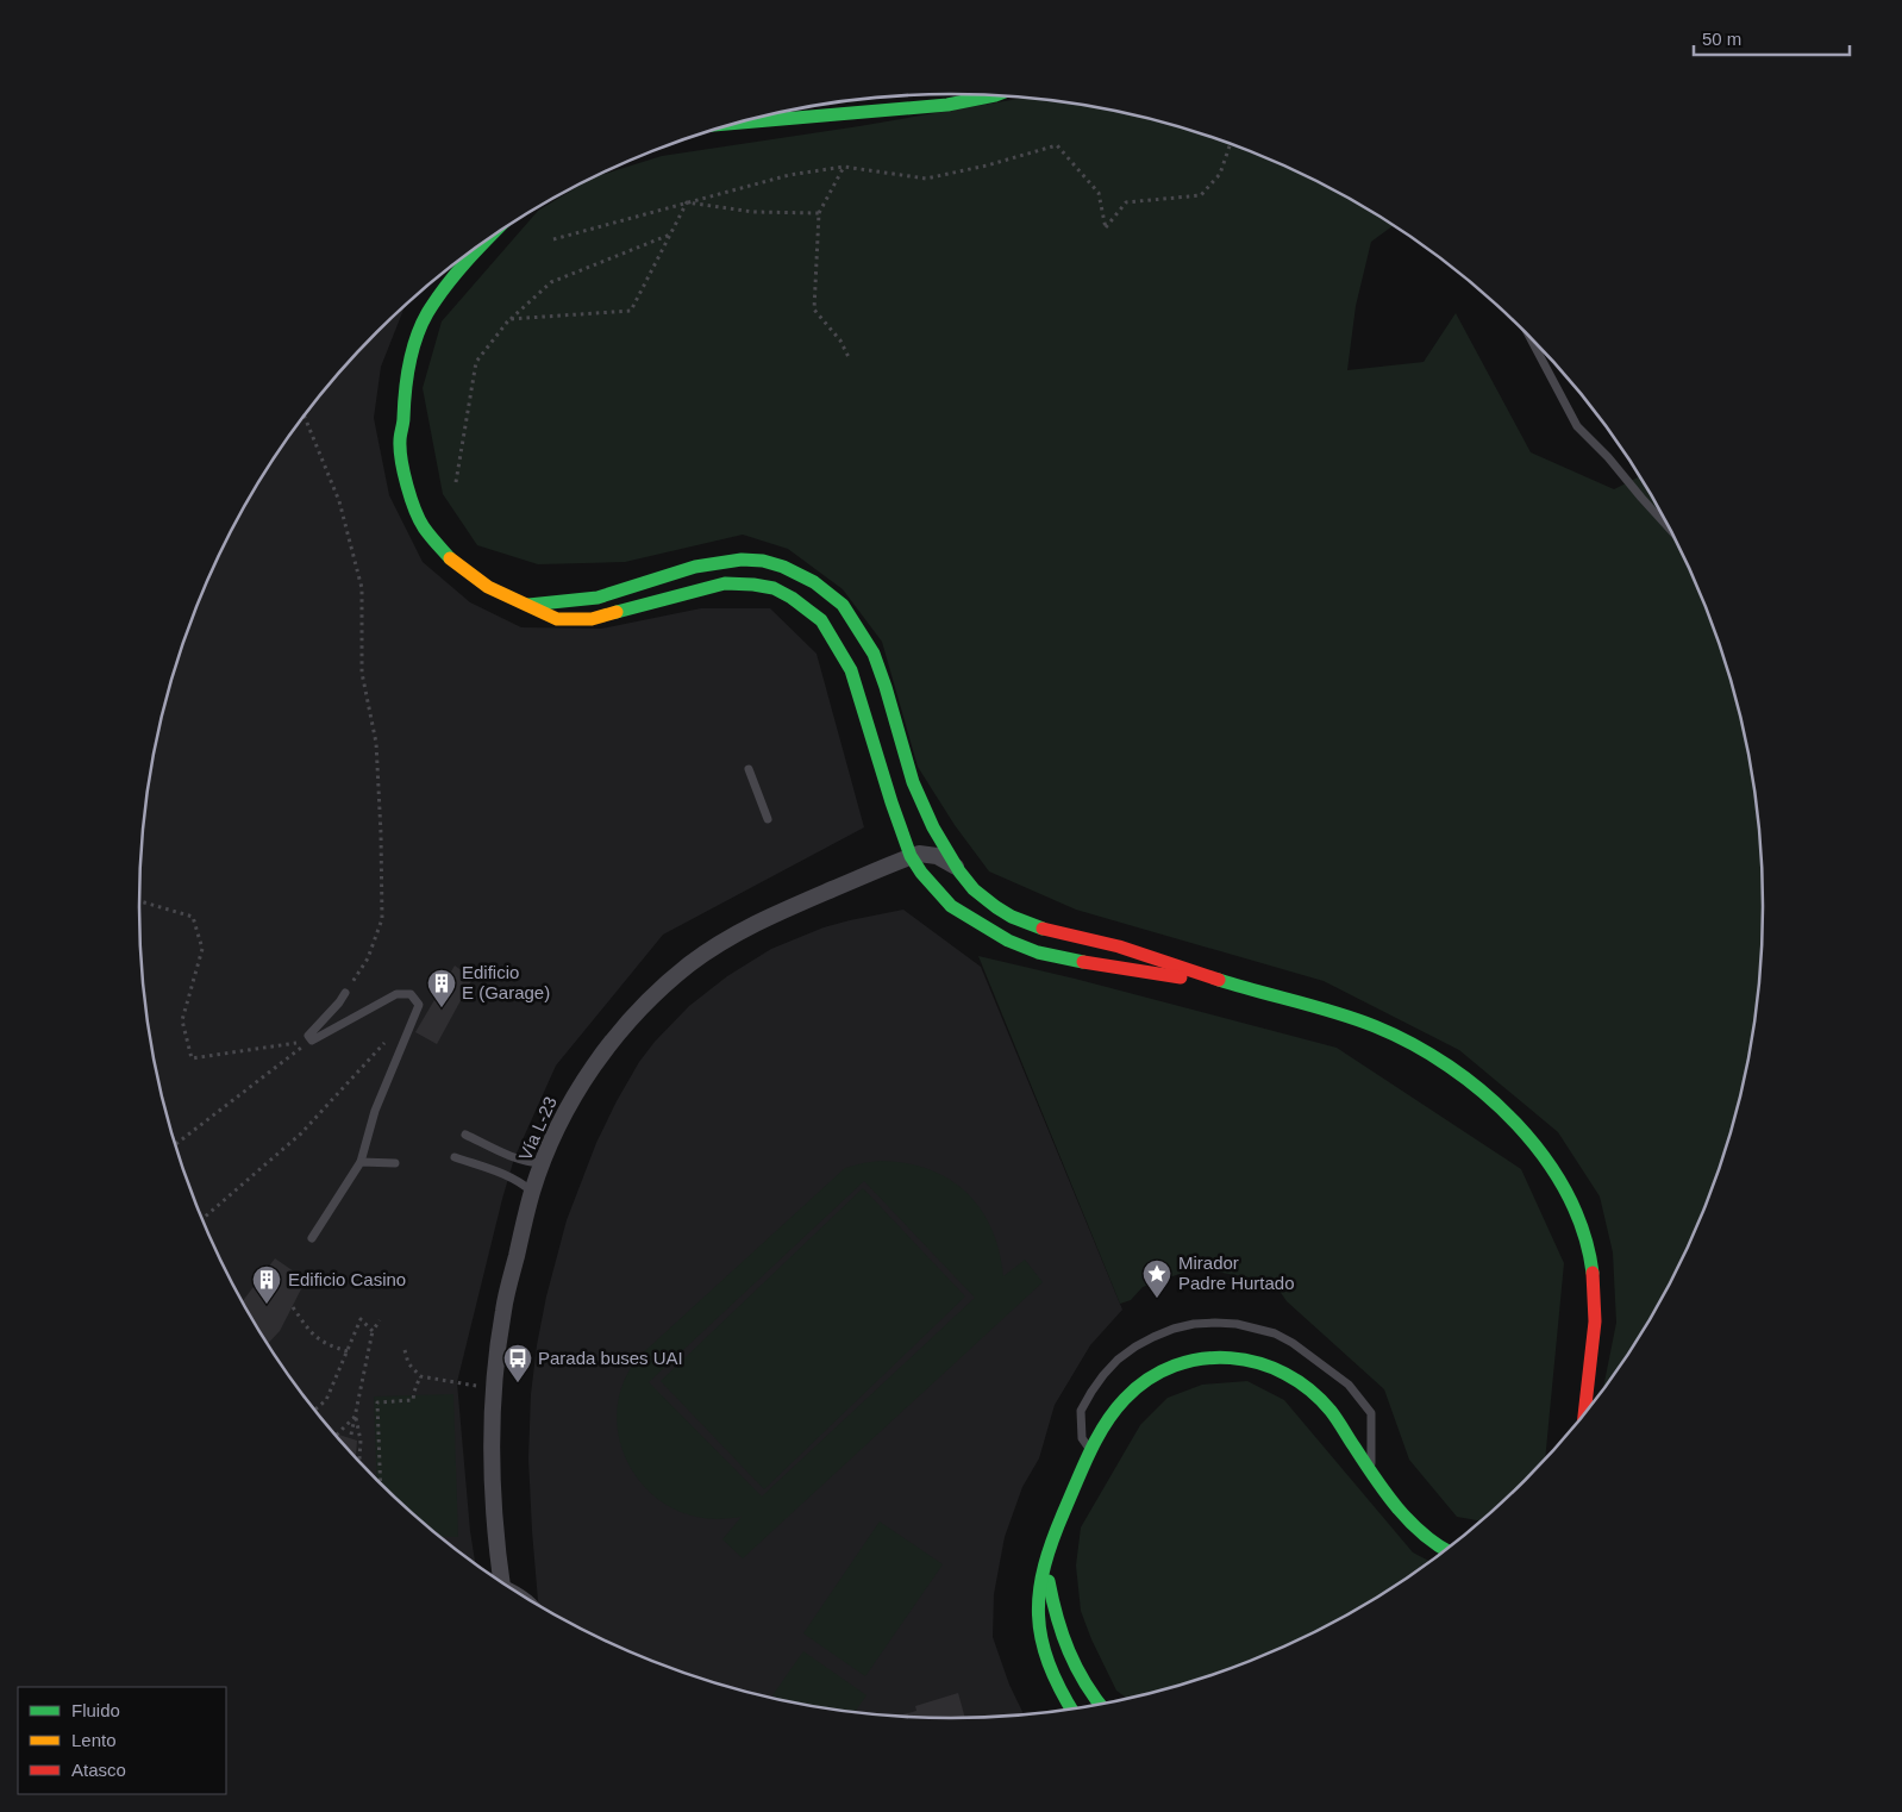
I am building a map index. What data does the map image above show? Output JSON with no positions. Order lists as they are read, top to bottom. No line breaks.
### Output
{"streets":{"street":["Vía L-23"]},"places":{"building":["Edificio E (Garage)","Edificio Casino"],"place":["Mirador Padre Hurtado"],"bus stop":["Parada buses UAI"]},"legend":["Fluido","Lento","Atasco"],"scale_bar":"50 m"}
